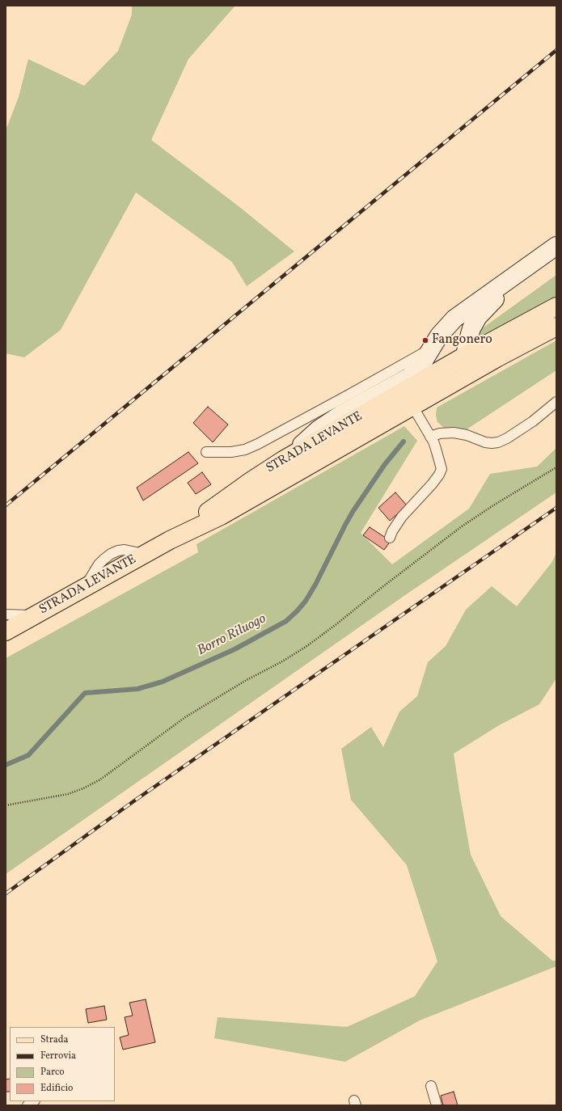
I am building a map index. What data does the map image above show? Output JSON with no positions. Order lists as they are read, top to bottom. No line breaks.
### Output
{"streets":{"main road":["STRADA LEVANTE"]},"water":["Borro Riluogo"],"places":["Fangonero"],"legend":["Strada","Ferrovia","Parco","Edificio"]}
